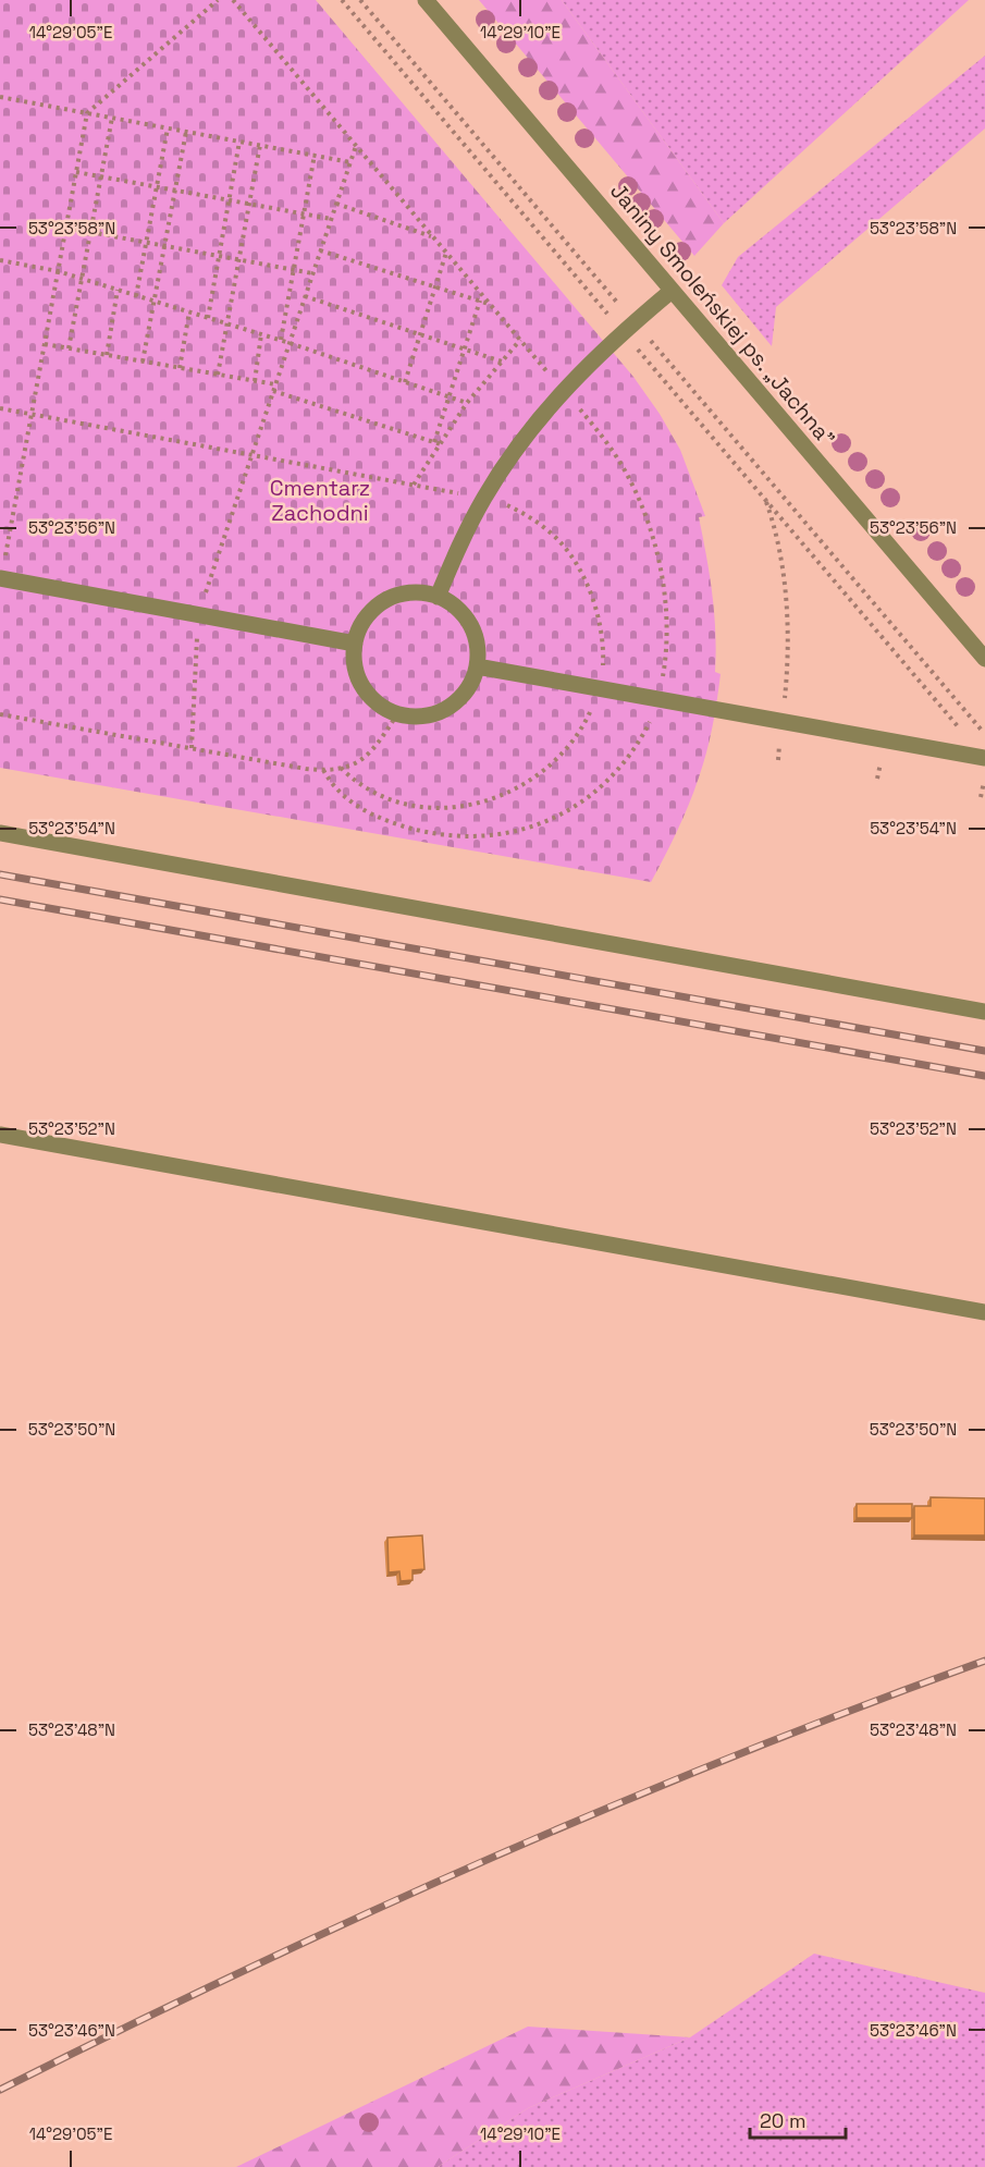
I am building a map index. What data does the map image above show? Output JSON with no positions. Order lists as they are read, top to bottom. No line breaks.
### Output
{"streets":{"street":["Janiny Smoleńskiej ps. „Jachna”"]},"parks":["Cmentarz Zachodni"],"scale_bar":"20 m","coordinates":["14°29'05\"E","14°29'10\"E","53°23'58\"N","53°23'56\"N","53°23'54\"N","53°23'52\"N","53°23'50\"N","53°23'48\"N","53°23'46\"N"]}
